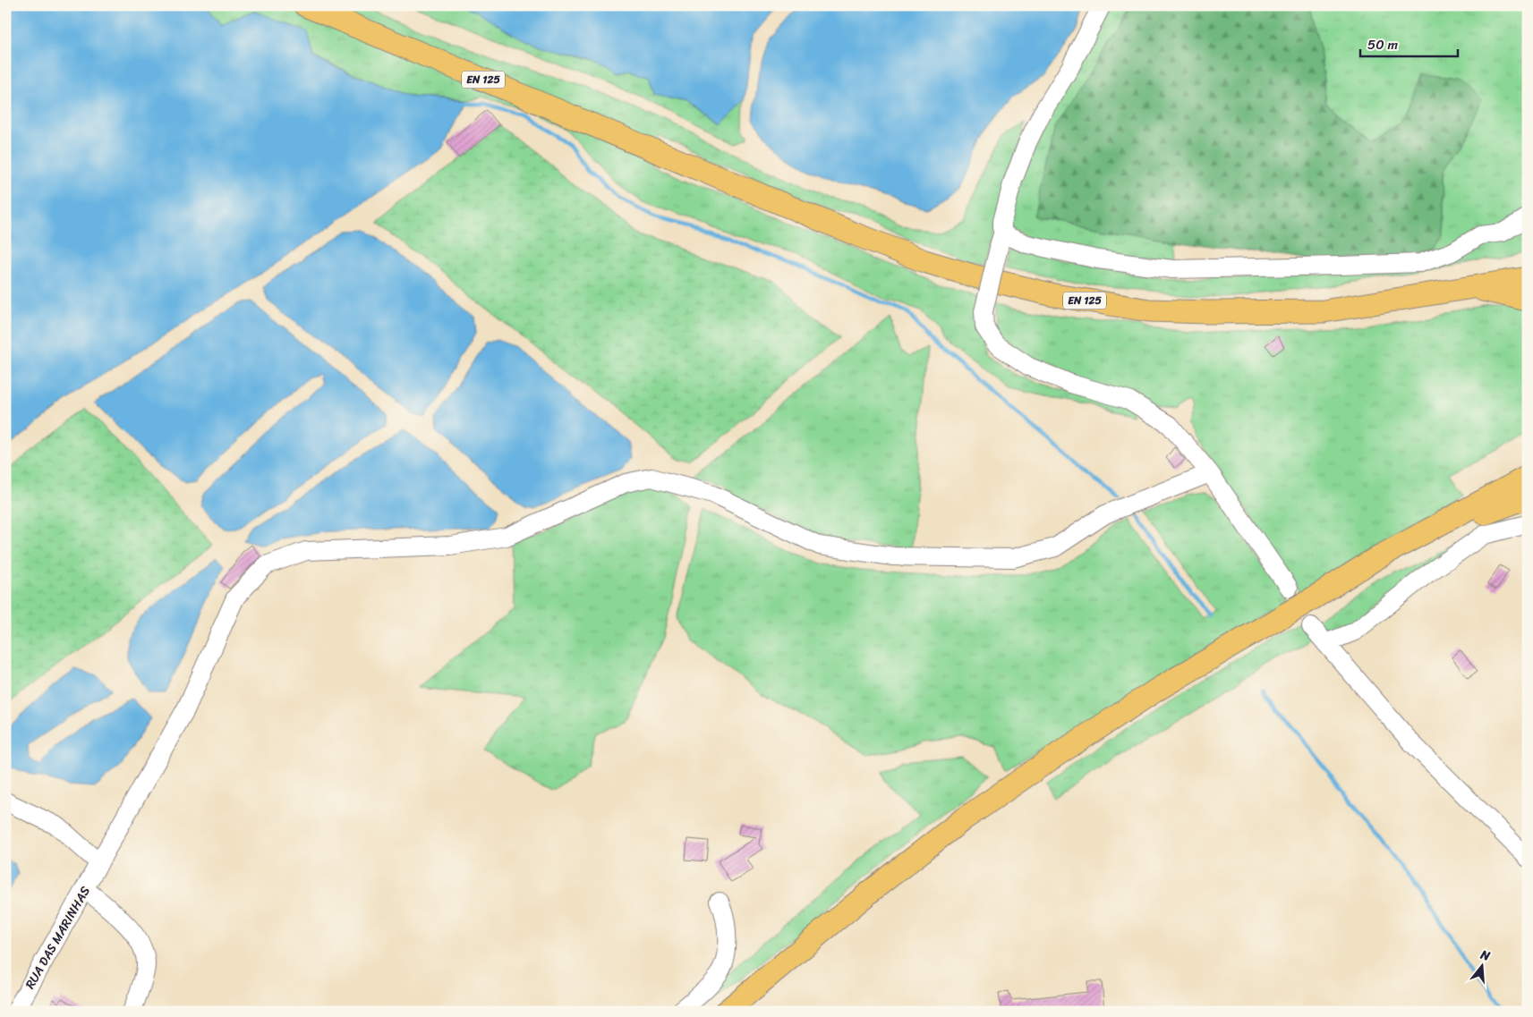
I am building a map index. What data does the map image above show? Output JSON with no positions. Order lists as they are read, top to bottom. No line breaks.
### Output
{"streets":{"main road":["EN 125"],"street":["RUA DAS MARINHAS"]},"scale_bar":"50 m","north":"top"}
